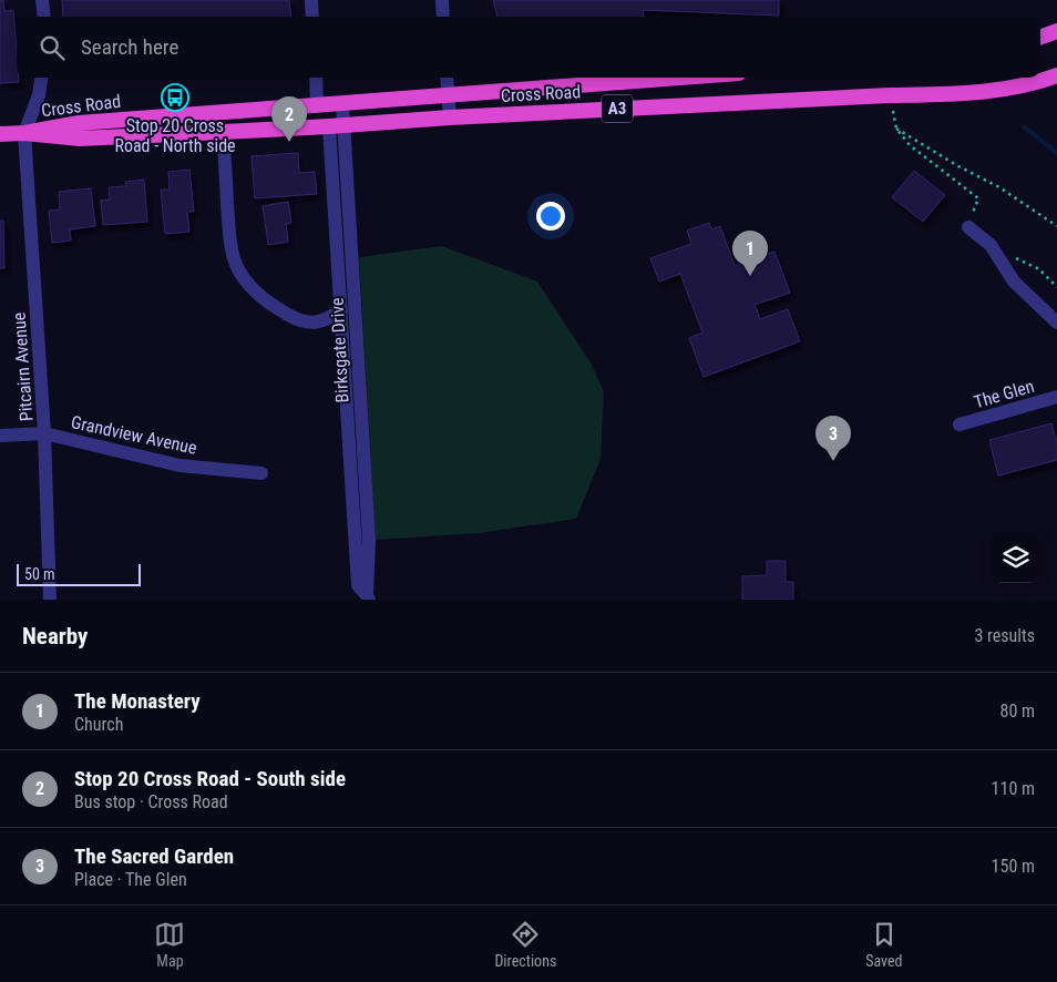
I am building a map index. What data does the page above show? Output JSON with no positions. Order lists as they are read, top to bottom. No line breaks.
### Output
{"streets":{"highway":["Cross Road","A3"],"street":["Birksgate Drive","Pitcairn Avenue","The Glen","Grandview Avenue"]},"crossings":[["Cross Road","Birksgate Drive"],["Cross Road","Pitcairn Avenue"],["Pitcairn Avenue","Grandview Avenue"]],"places":{"bus stop":["Stop 20 Cross Road - North side"]},"scale_bar":"50 m","page":{"search":"Search here","pins":["2","1","3"],"scale":"50 m","heading":["Nearby","3 results"],"list":[{"mark":"1","name":"The Monastery","note":"Church","value":"80 m"},{"mark":"2","name":"Stop 20 Cross Road - South side","note":"Bus stop · Cross Road","value":"110 m"},{"mark":"3","name":"The Sacred Garden","note":"Place · The Glen","value":"150 m"}],"nav":["Map","Directions","Saved"]}}
